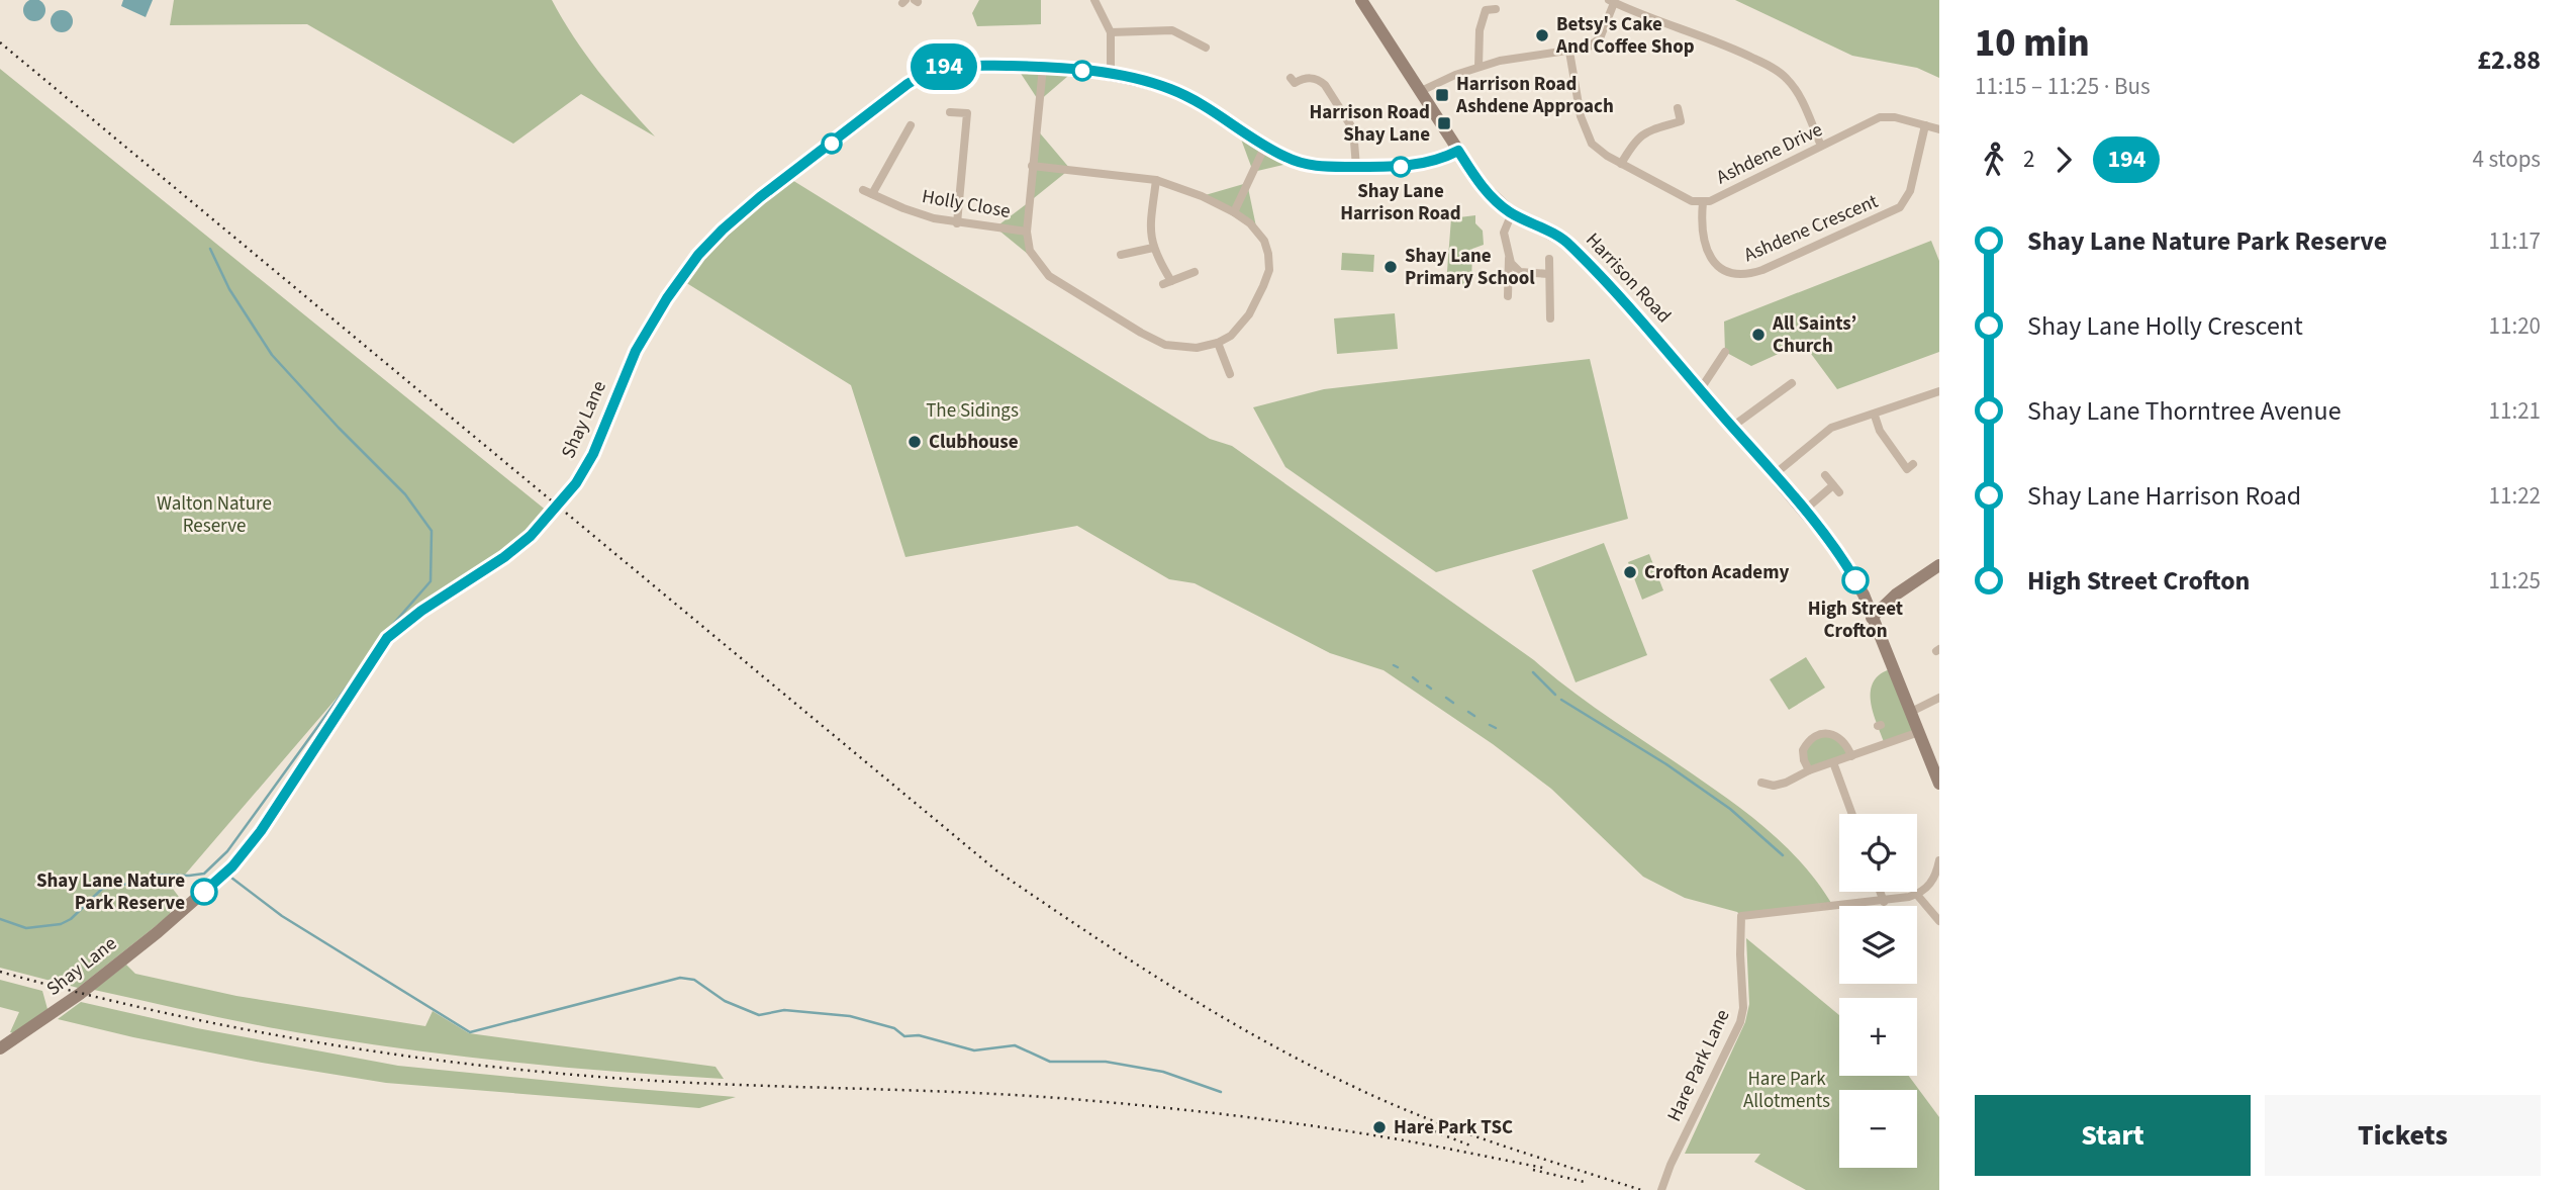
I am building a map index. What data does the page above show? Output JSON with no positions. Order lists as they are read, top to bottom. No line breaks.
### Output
{"streets":{"main road":["Harrison Road","Shay Lane"],"street":["Ashdene Drive","Holly Close","Ashdene Crescent","Hare Park Lane"]},"crossings":[["Ashdene Drive","Ashdene Crescent"],["Harrison Road","Shay Lane"]],"parks":["The Sidings","Walton Nature Reserve","Hare Park Allotments"],"places":{"other":["Betsy's Cake And Coffee Shop","Shay Lane Harrison Road","Shay Lane Primary School","All Saints’ Church","Clubhouse","Crofton Academy","High Street Crofton","Shay Lane Nature Park Reserve","Hare Park TSC"],"transit":["Harrison Road Ashdene Approach","Harrison Road Shay Lane"]},"lines":["bus line 194"],"page":{"on_map":"194","heading":["10 min","11:15 – 11:25 · Bus","£2.88"],"legs":["2","194","4 stops"],"list":[{"name":"Shay Lane Nature Park Reserve","value":"11:17"},{"name":"Shay Lane Holly Crescent","value":"11:20"},{"name":"Shay Lane Thorntree Avenue","value":"11:21"},{"name":"Shay Lane Harrison Road","value":"11:22"},{"name":"High Street Crofton","value":"11:25"}],"map_buttons":["+","−"],"buttons":["Start","Tickets"]}}
